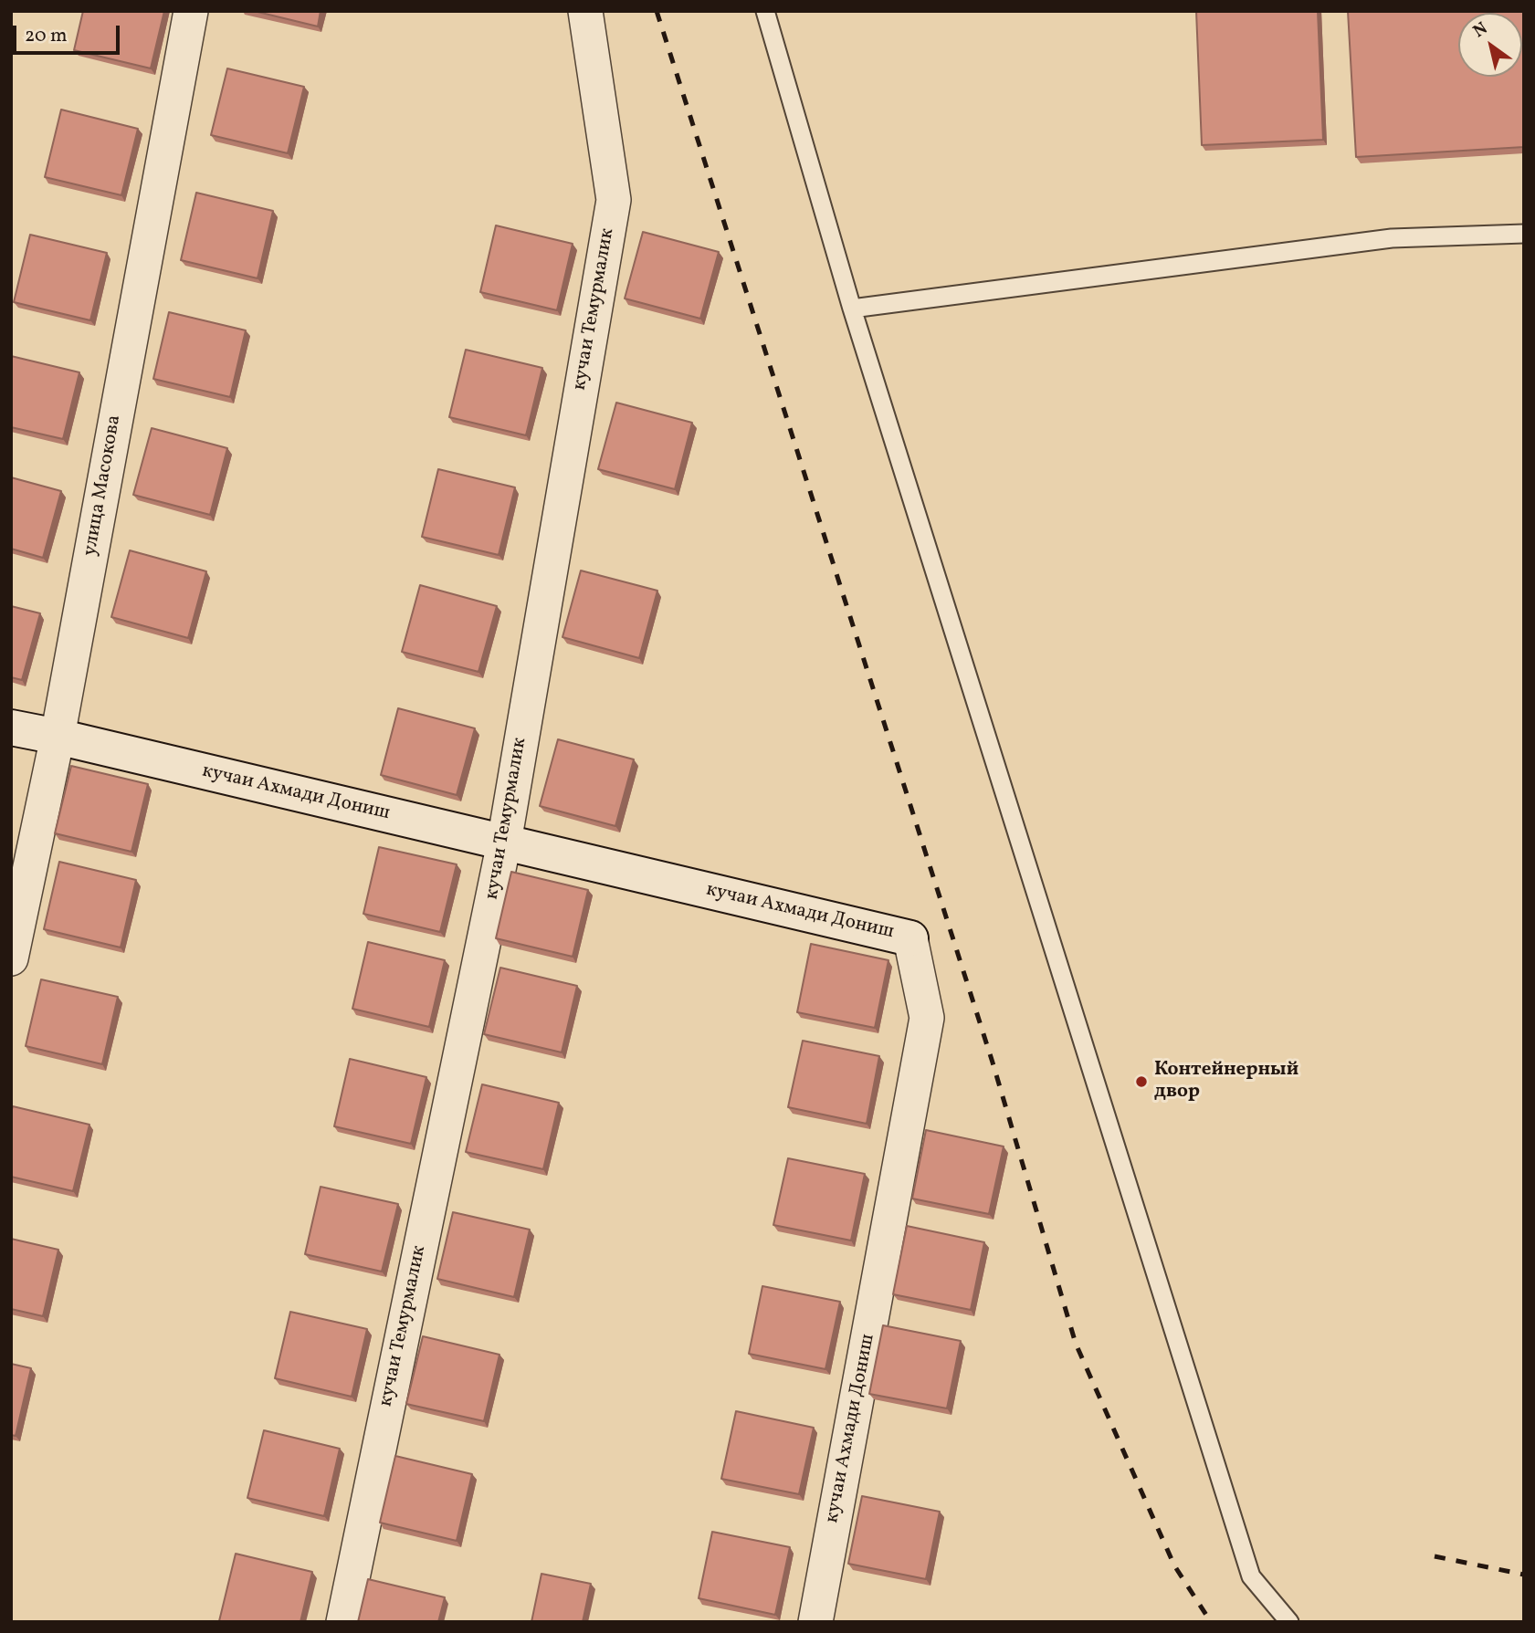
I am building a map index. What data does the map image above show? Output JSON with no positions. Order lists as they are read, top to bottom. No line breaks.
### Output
{"streets":{"street":["кучаи Темурмалик","улица Масокова","кучаи Ахмади Дониш"]},"crossings":[["кучаи Темурмалик","кучаи Ахмади Дониш"],["улица Масокова","кучаи Ахмади Дониш"]],"places":["Контейнерный двор"],"scale_bar":"20 m","north":"top left"}
